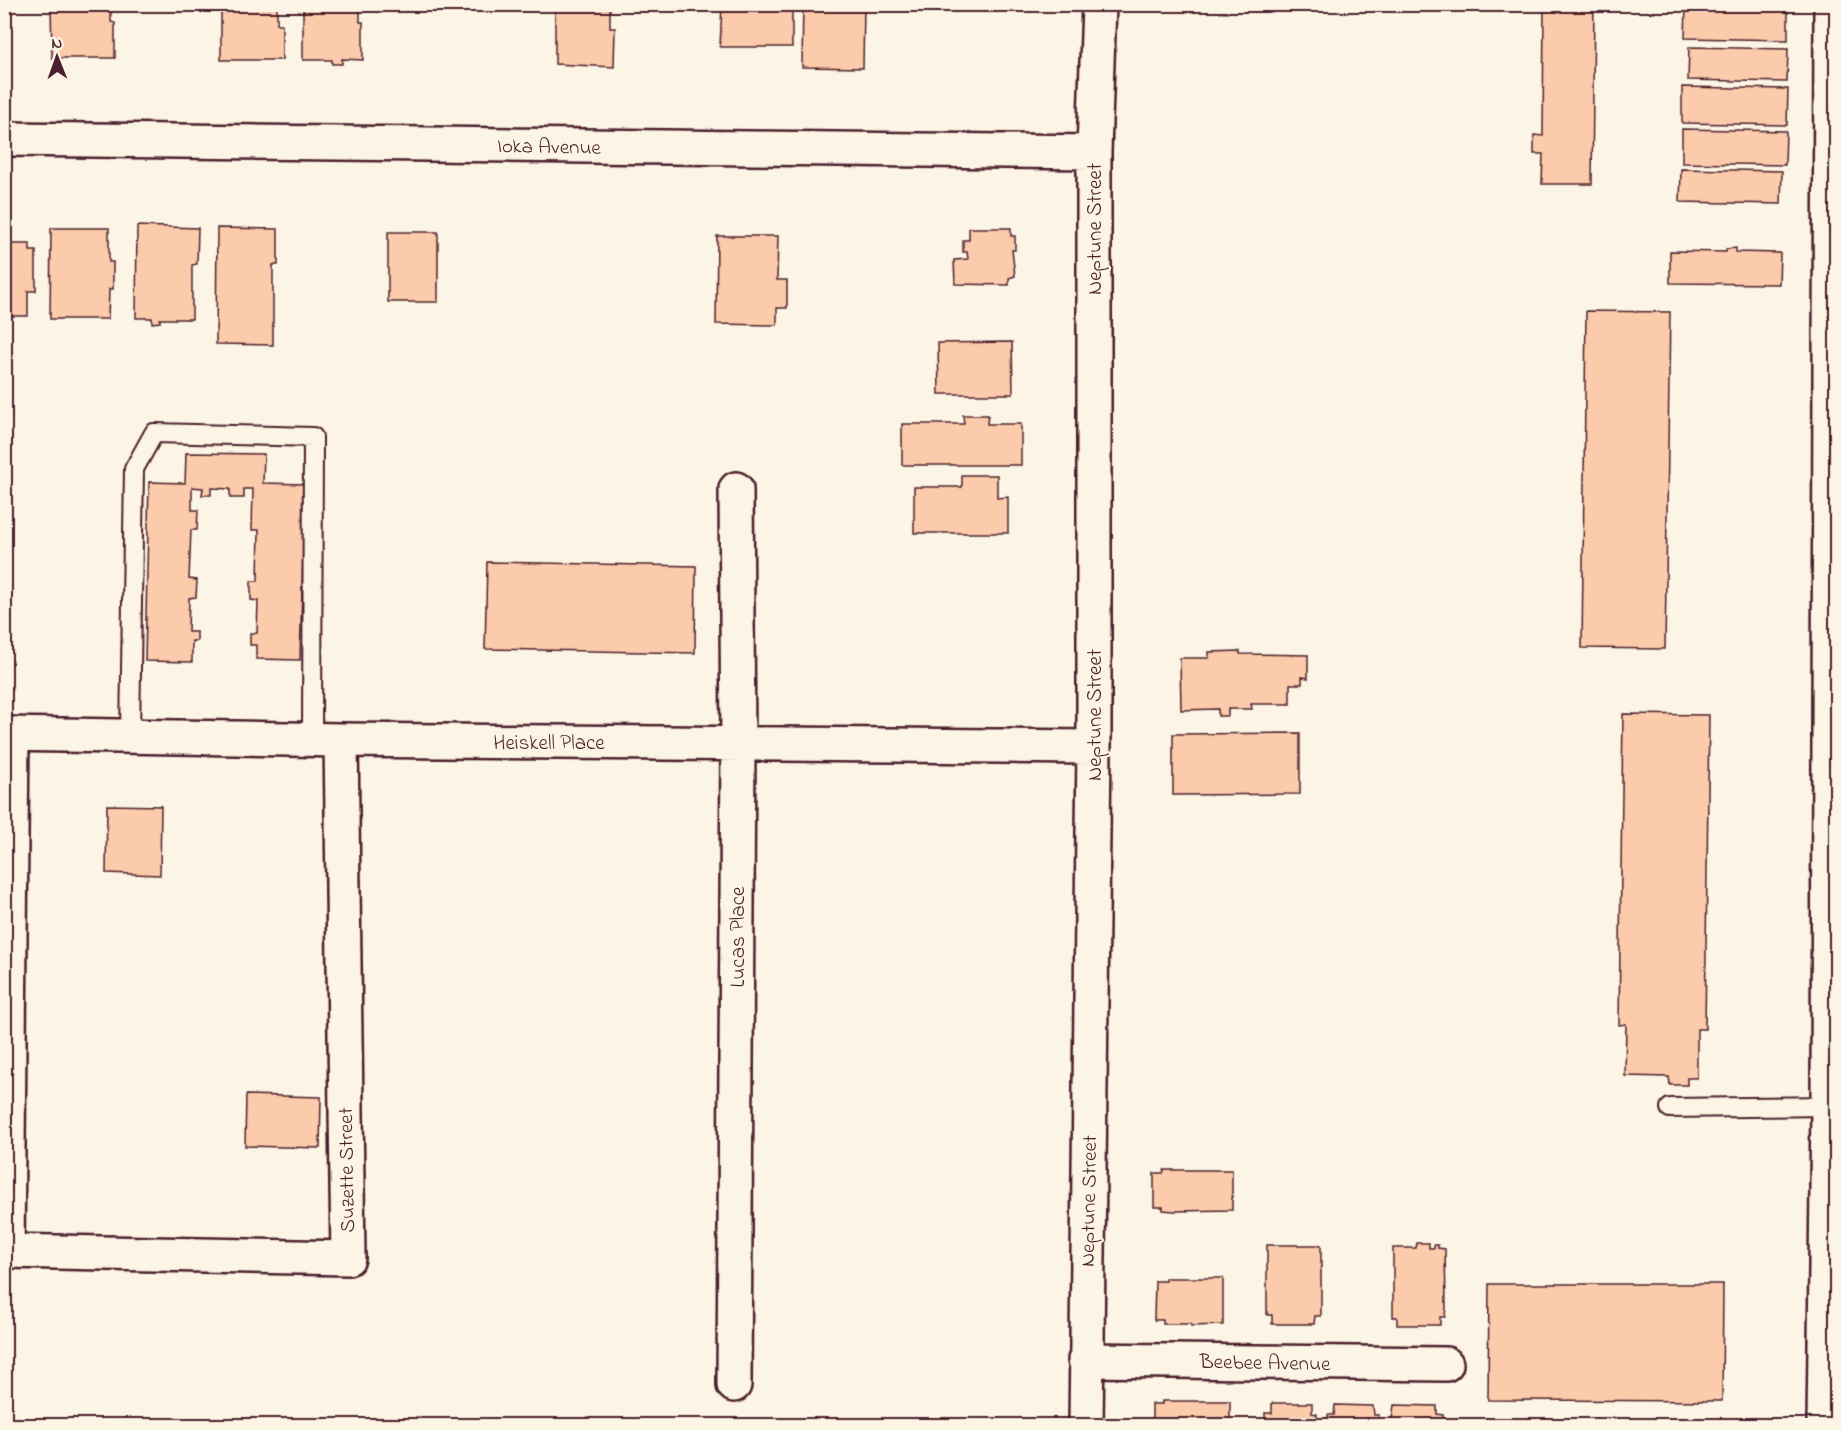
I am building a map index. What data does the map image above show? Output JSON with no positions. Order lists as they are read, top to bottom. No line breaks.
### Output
{"streets":{"street":["Ioka Avenue","Neptune Street","Heiskell Place","Lucas Place","Suzette Street","Beebee Avenue"]},"crossings":[["Ioka Avenue","Neptune Street"],["Neptune Street","Heiskell Place"],["Neptune Street","Beebee Avenue"],["Heiskell Place","Lucas Place"],["Heiskell Place","Suzette Street"]],"north":"top"}
